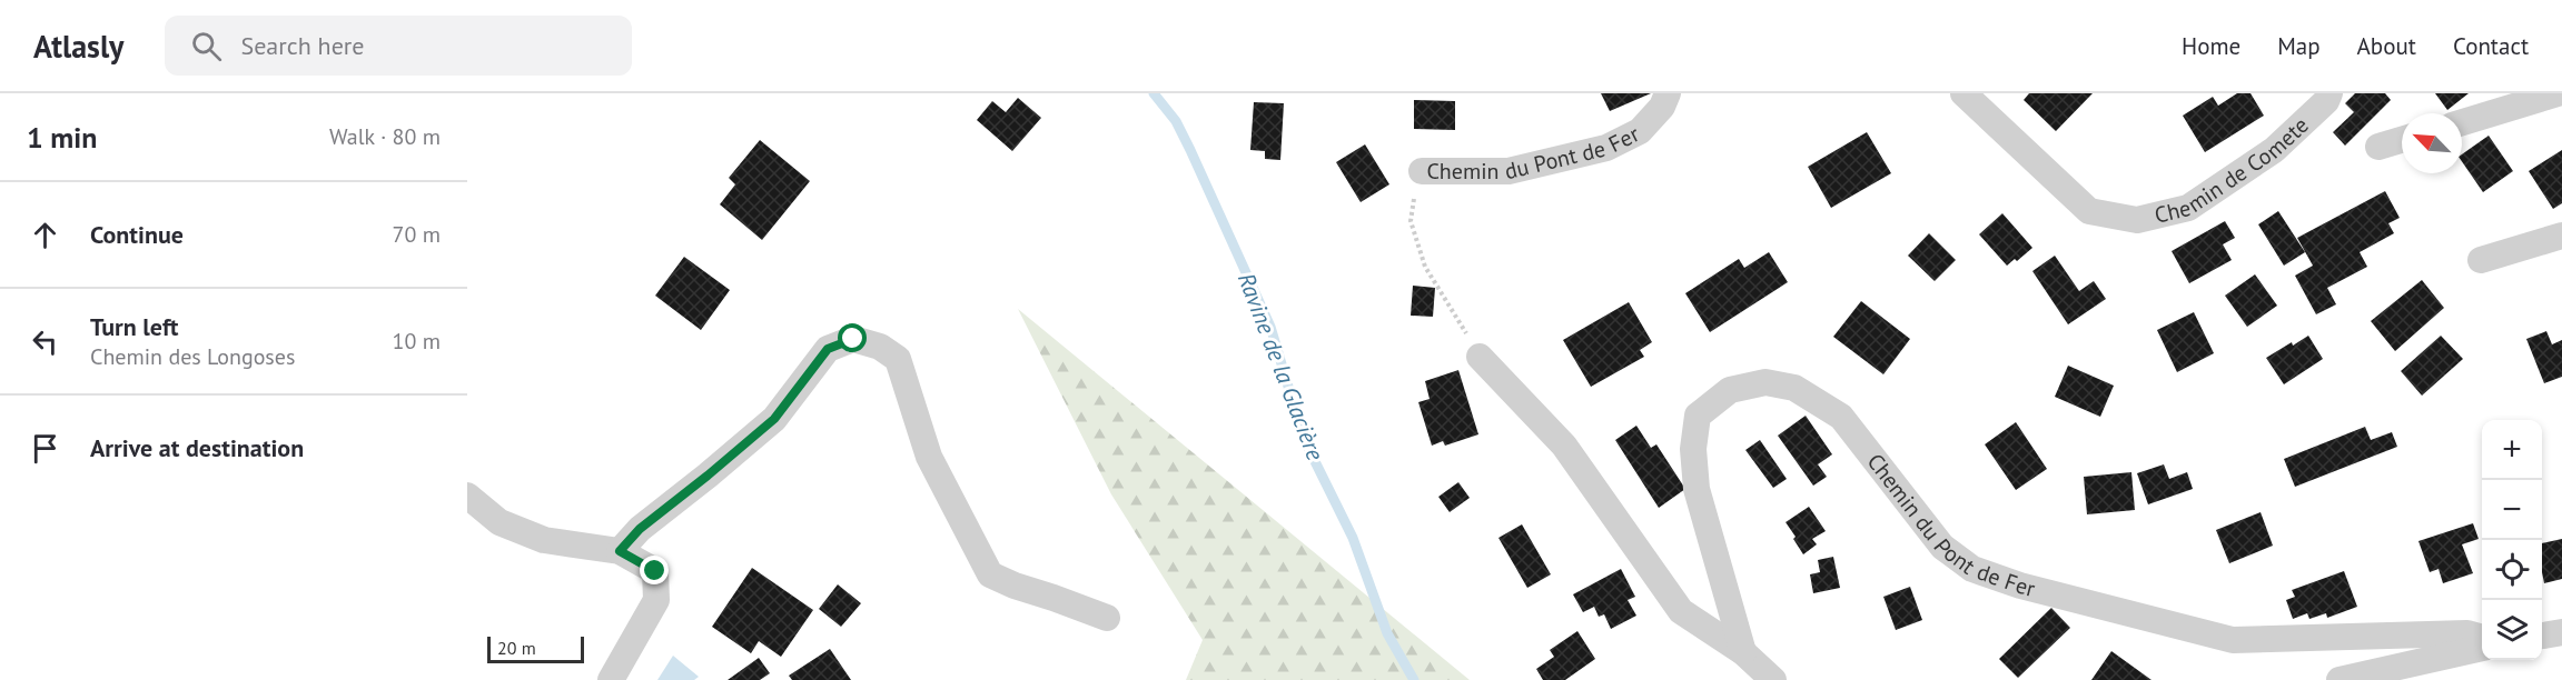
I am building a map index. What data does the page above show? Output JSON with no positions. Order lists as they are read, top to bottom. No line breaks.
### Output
{"streets":{"street":["Chemin du Pont de Fer","Chemin de Comete"]},"water":["Ravine de la Glacière"],"scale_bar":"20 m","north":"top left","page":{"header":"Atlasly","search":"Search here","nav":["Home","Map","About","Contact"],"heading":["1 min","Walk · 80 m"],"list":[["Continue","70 m"],["Turn left","Chemin des Longoses","10 m"],"Arrive at destination"],"map_buttons":["+","−"],"scale":"20 m"}}
